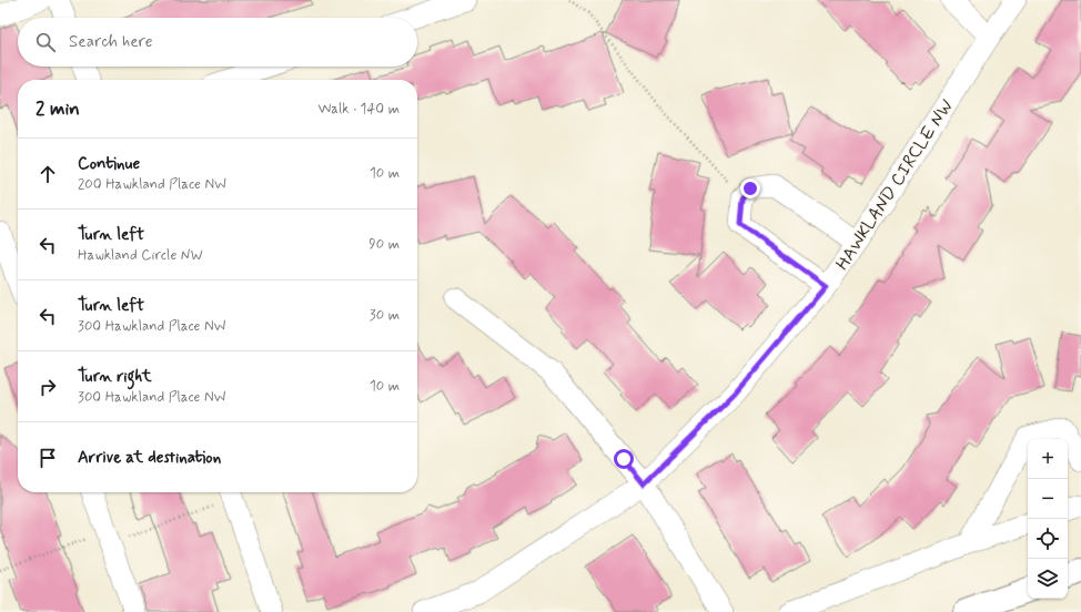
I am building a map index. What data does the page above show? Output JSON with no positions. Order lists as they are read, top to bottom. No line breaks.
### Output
{"streets":{"street":["HAWKLAND CIRCLE NW"]},"page":{"search":"Search here","heading":["2 min","Walk · 140 m"],"list":[["Continue","200 Hawkland Place NW","10 m"],["Turn left","Hawkland Circle NW","90 m"],["Turn left","300 Hawkland Place NW","30 m"],["Turn right","300 Hawkland Place NW","10 m"],"Arrive at destination"],"map_buttons":["+","−"]}}
